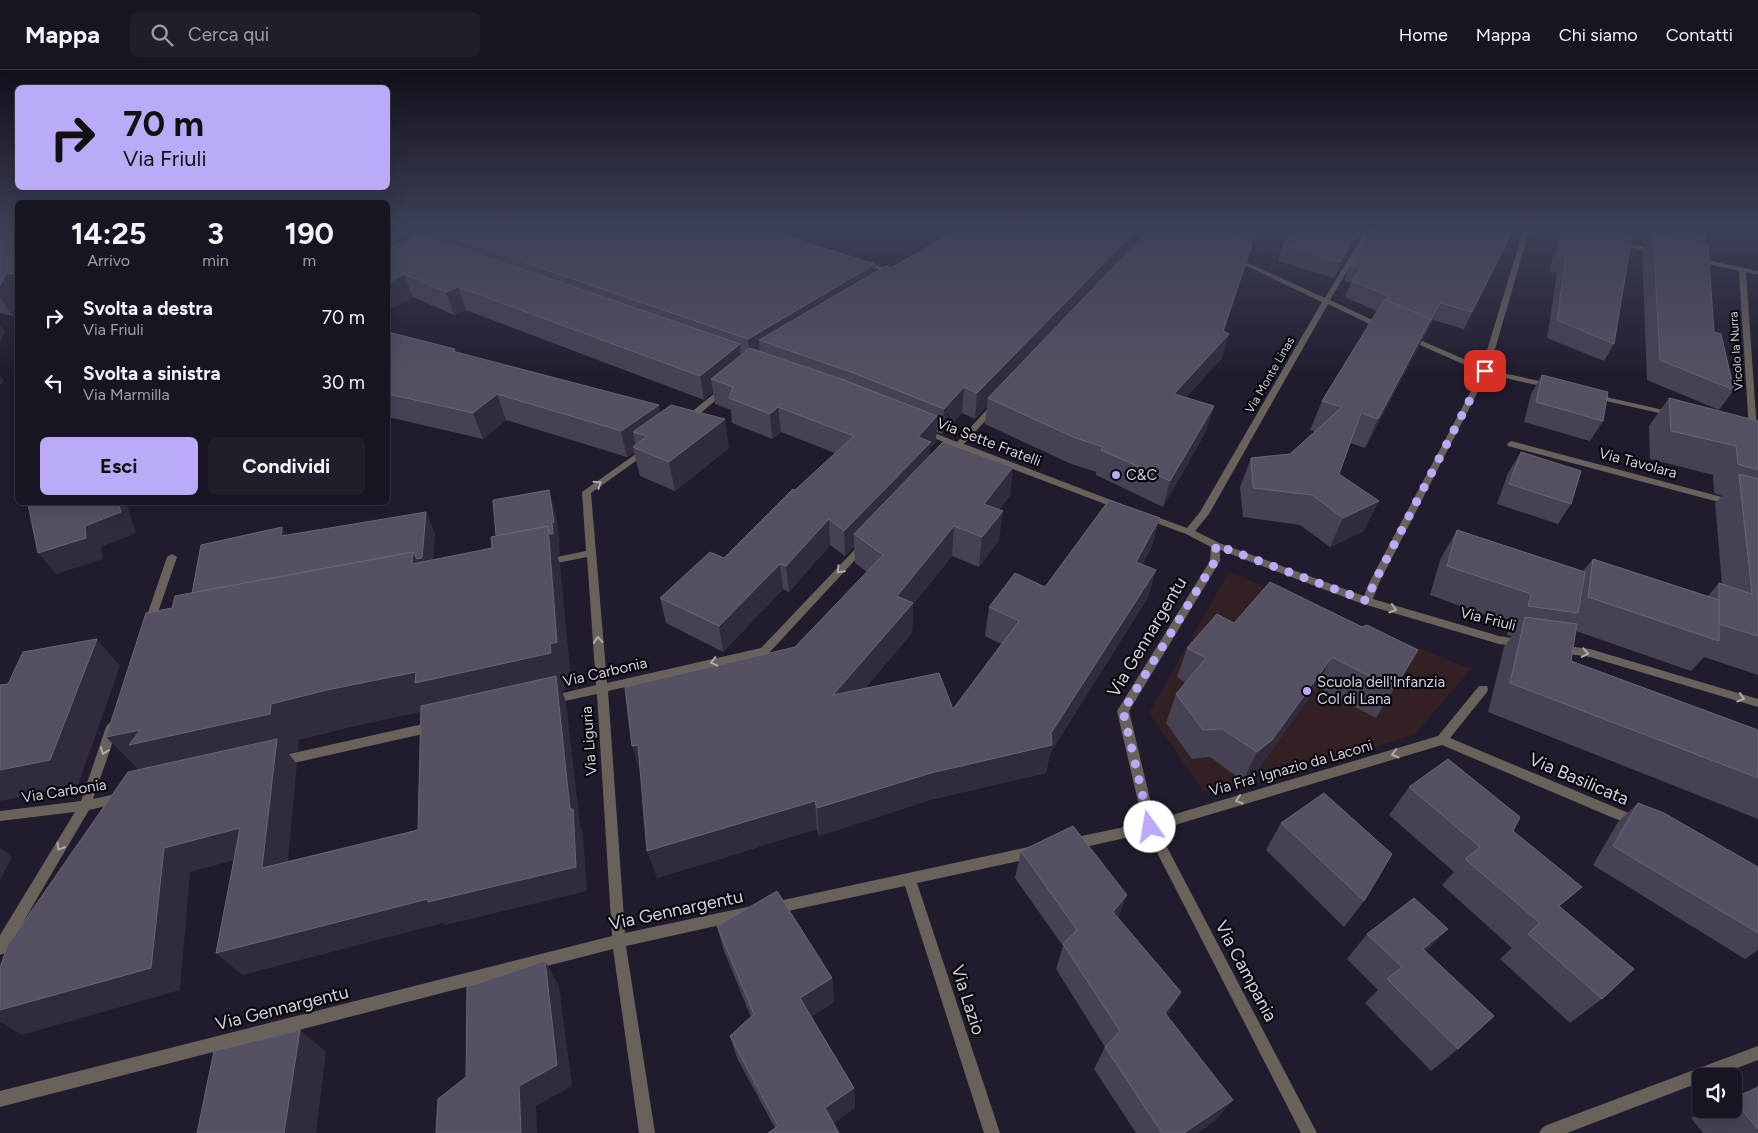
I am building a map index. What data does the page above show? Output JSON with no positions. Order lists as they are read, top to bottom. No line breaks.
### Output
{"streets":{"street":["Vicolo la Nurra","Via Monte Linas","Via Sette Fratelli","Via Tavolara","Via Friuli","Via Gennargentu","Via Carbonia","Via Liguria","Via Fra' Ignazio da Laconi","Via Basilicata","Via Campania","Via Lazio"]},"crossings":[["Via Monte Linas","Via Sette Fratelli"],["Via Sette Fratelli","Via Friuli"],["Via Sette Fratelli","Via Gennargentu"],["Via Friuli","Via Gennargentu"],["Via Gennargentu","Via Liguria"],["Via Gennargentu","Via Fra' Ignazio da Laconi"],["Via Gennargentu","Via Campania"],["Via Gennargentu","Via Lazio"],["Via Carbonia","Via Liguria"],["Via Fra' Ignazio da Laconi","Via Basilicata"],["Via Fra' Ignazio da Laconi","Via Campania"]],"one_way":["Via Friuli","Via Carbonia","Via Fra' Ignazio da Laconi"],"places":["C&C","Scuola dell'Infanzia Col di Lana"],"page":{"header":"Mappa","search":"Cerca qui","nav":["Home","Mappa","Chi siamo","Contatti"],"turn":["70 m","Via Friuli"],"eta":["14:25","Arrivo","3","min","190","m"],"list":[{"name":"Svolta a destra","note":"Via Friuli","value":"70 m"},{"name":"Svolta a sinistra","note":"Via Marmilla","value":"30 m"}],"buttons":["Esci","Condividi"]}}
